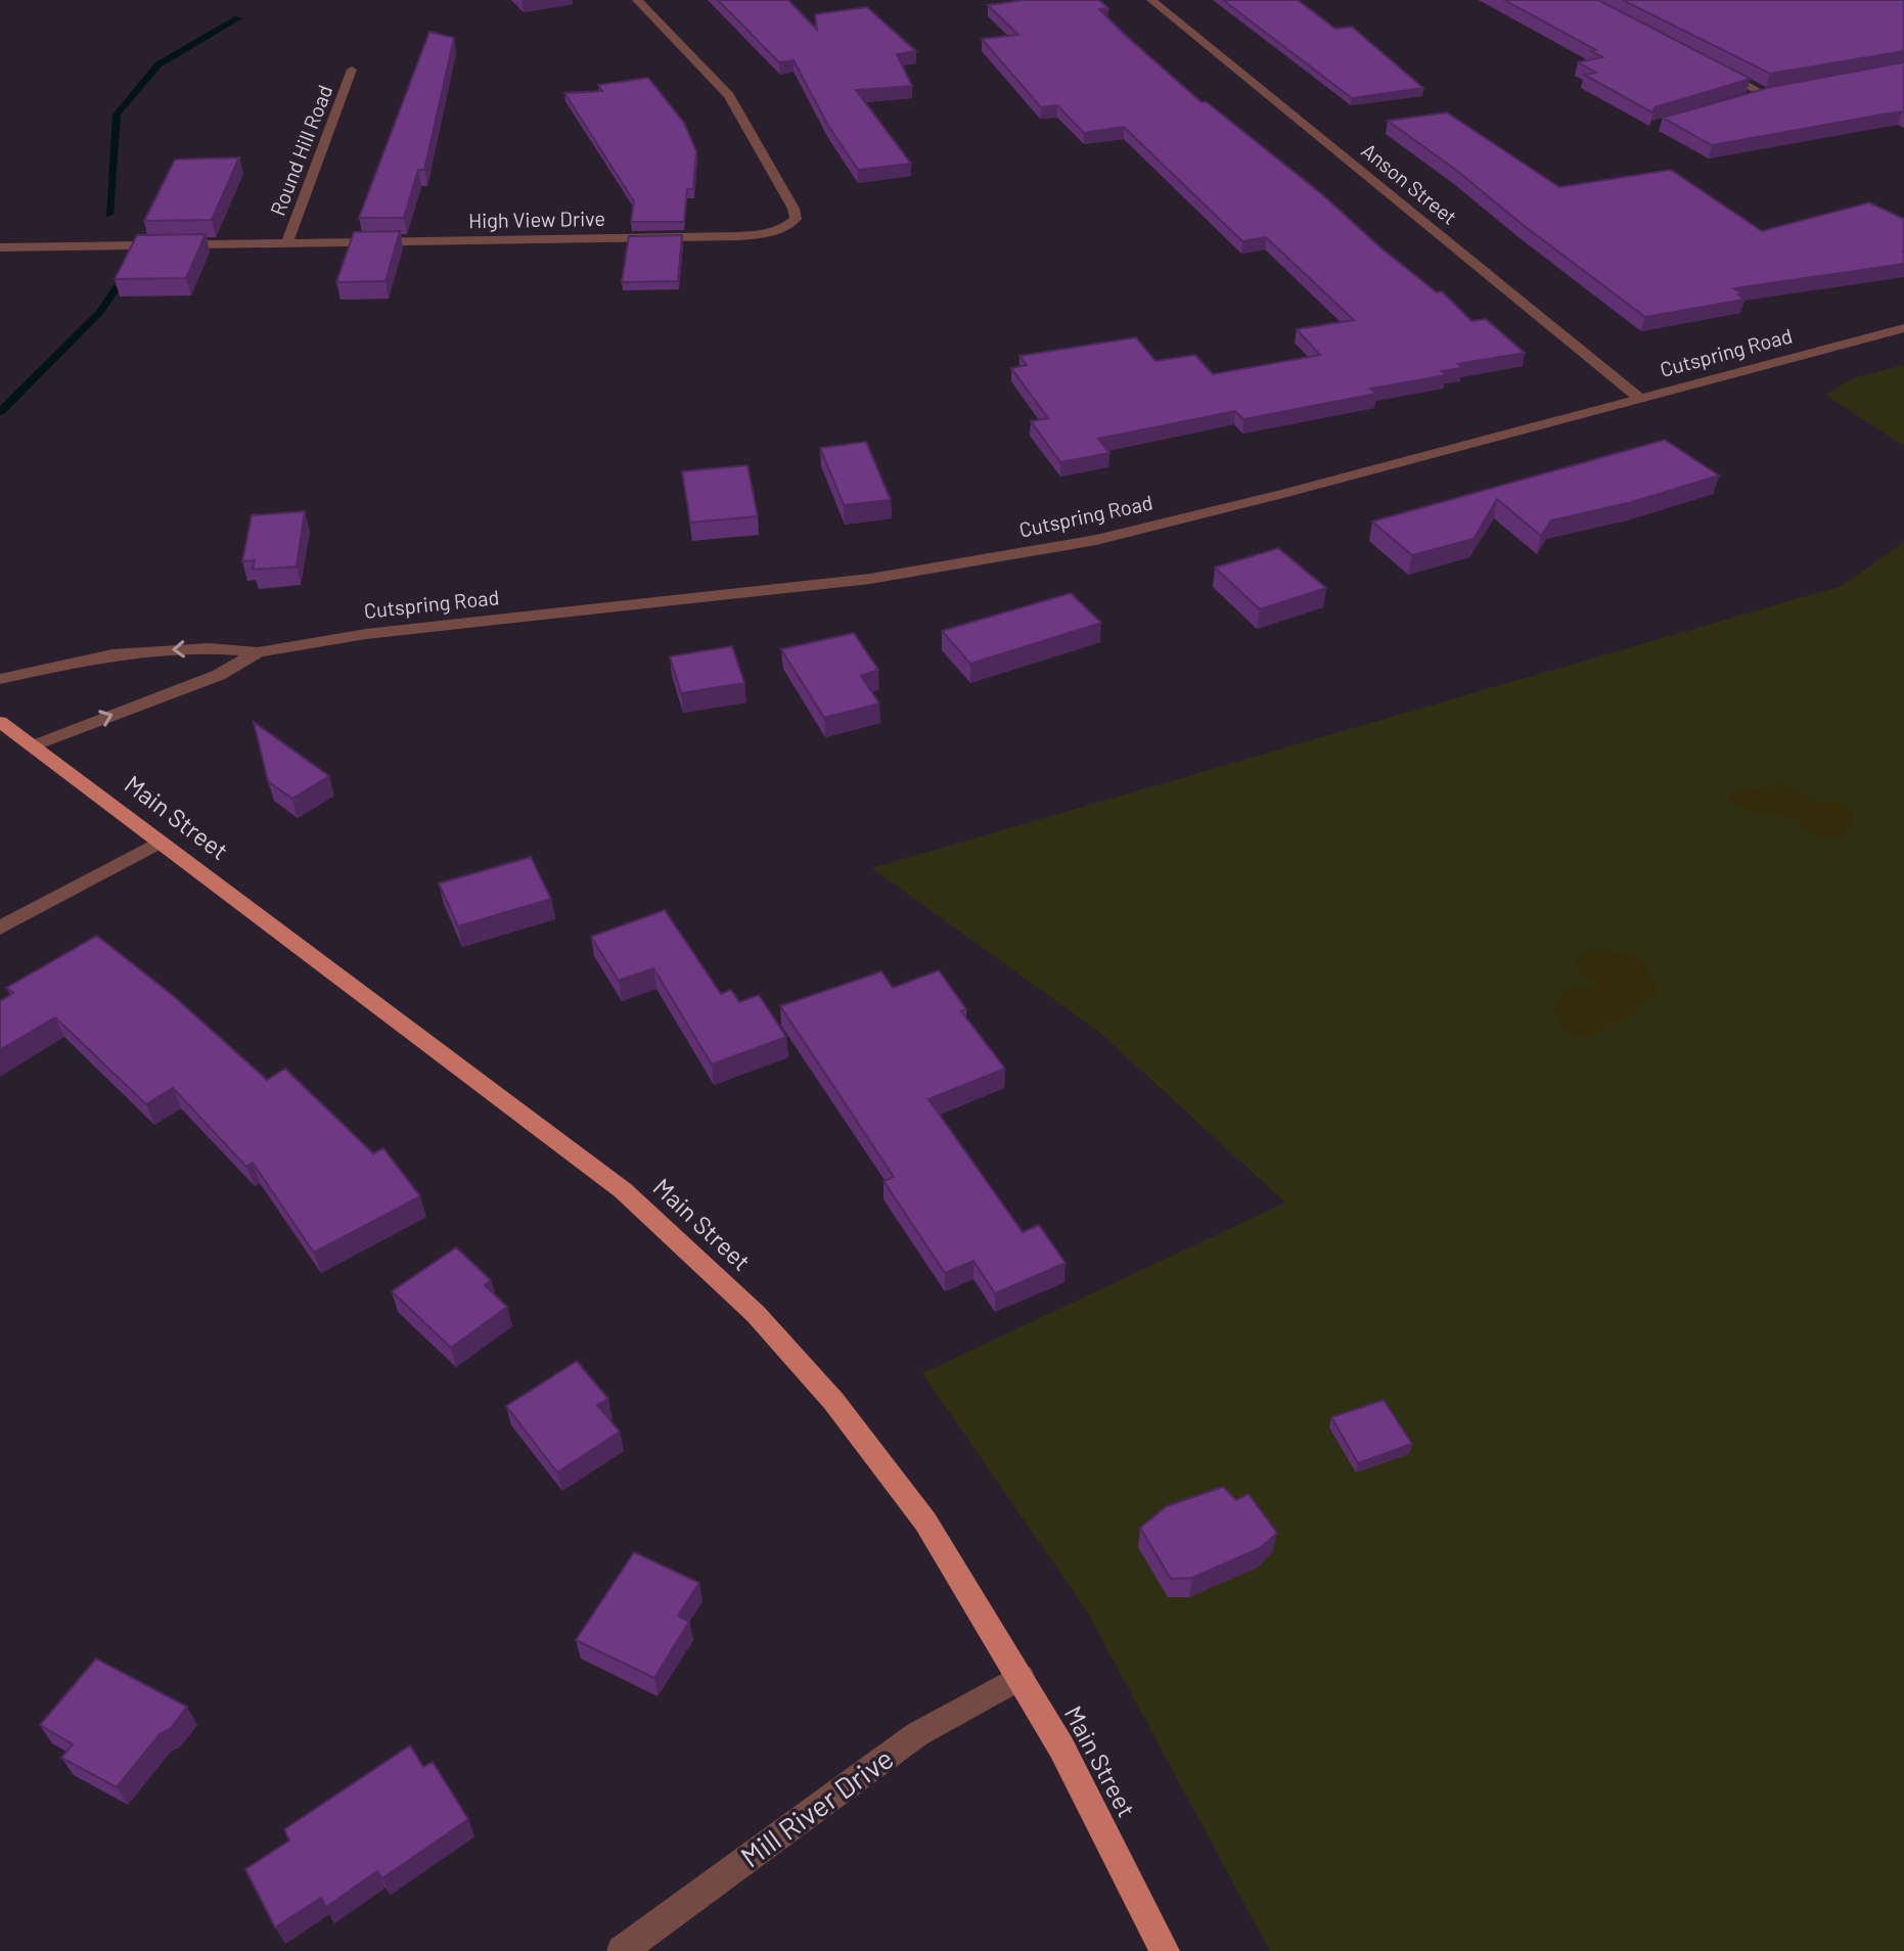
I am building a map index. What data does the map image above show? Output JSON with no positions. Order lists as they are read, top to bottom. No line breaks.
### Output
{"streets":{"main road":["Main Street"],"street":["Round Hill Road","Anson Street","High View Drive","Cutspring Road","Mill River Drive"]},"crossings":[["Round Hill Road","High View Drive"],["Anson Street","Cutspring Road"],["Cutspring Road","Main Street"],["Main Street","Mill River Drive"]]}
